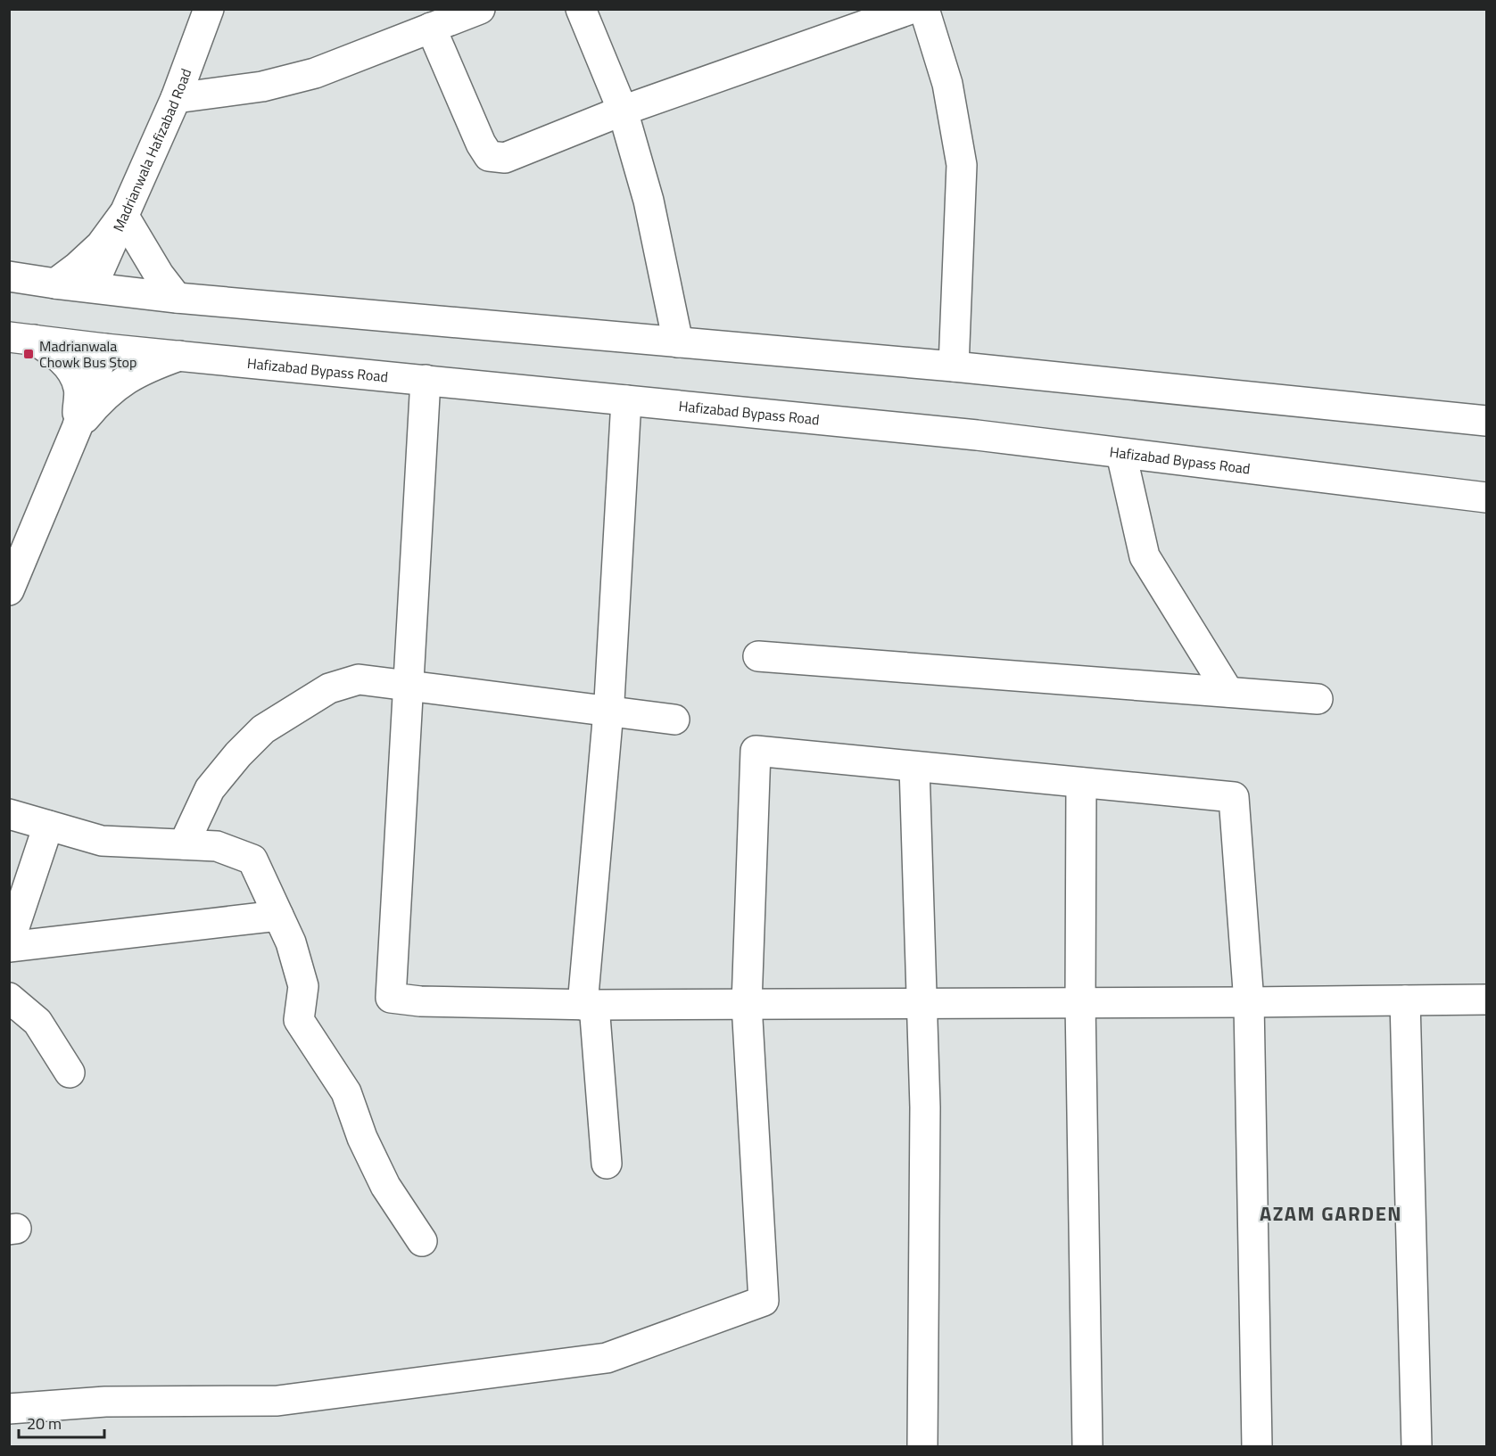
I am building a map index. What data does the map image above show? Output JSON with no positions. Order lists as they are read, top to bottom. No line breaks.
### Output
{"streets":{"main road":["Madrianwala Hafizabad Road","Hafizabad Bypass Road"]},"districts":["AZAM GARDEN"],"places":{"transit":["Madrianwala Chowk Bus Stop"]},"scale_bar":"20 m"}
